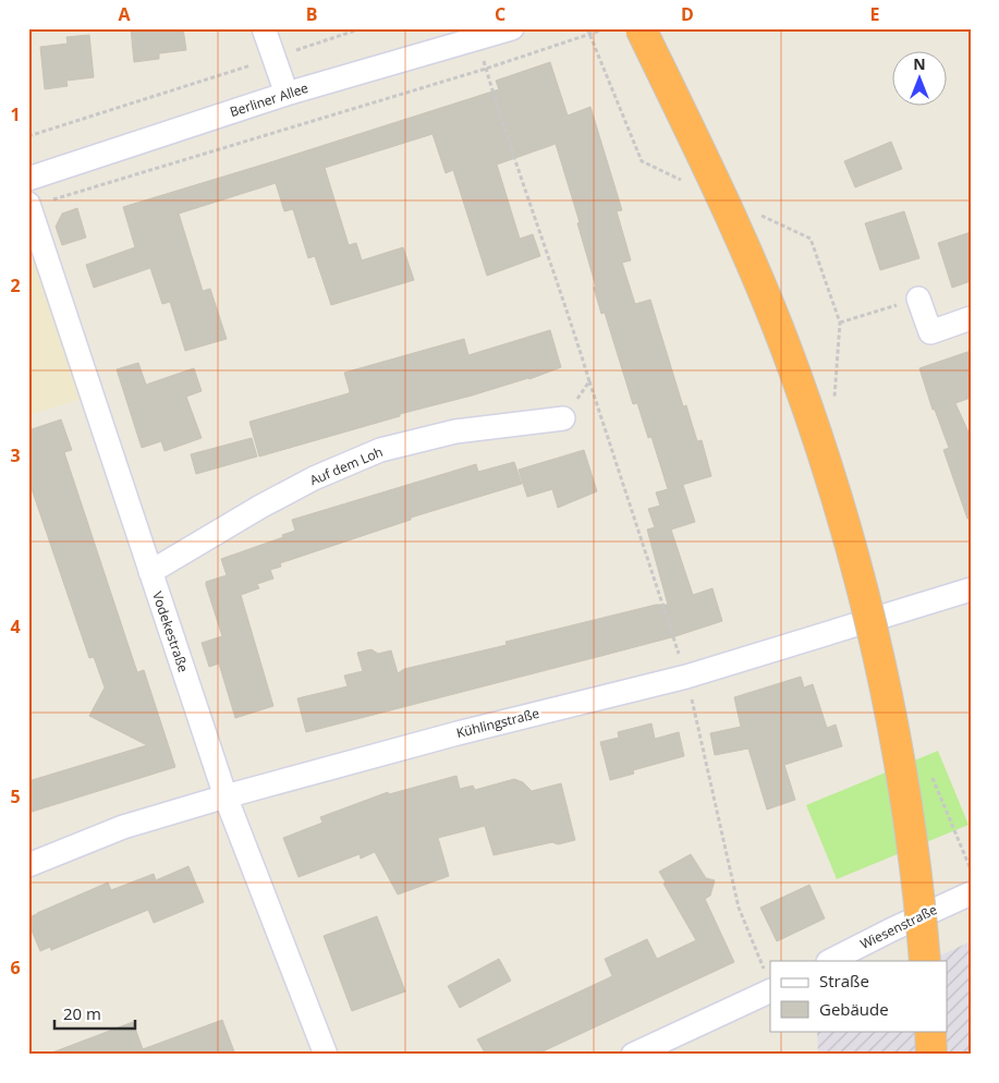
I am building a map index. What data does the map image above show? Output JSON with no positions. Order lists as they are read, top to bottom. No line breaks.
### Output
{"streets":{"street":["Berliner Allee","Auf dem Loh","Vodekestraße","Kühlingstraße","Wiesenstraße"]},"crossings":[["Auf dem Loh","Vodekestraße"],["Vodekestraße","Kühlingstraße"]],"legend":["Straße","Gebäude"],"scale_bar":"20 m","north":"top","grid":{"columns":["A","B","C","D","E"],"rows":["1","2","3","4","5","6"]}}
